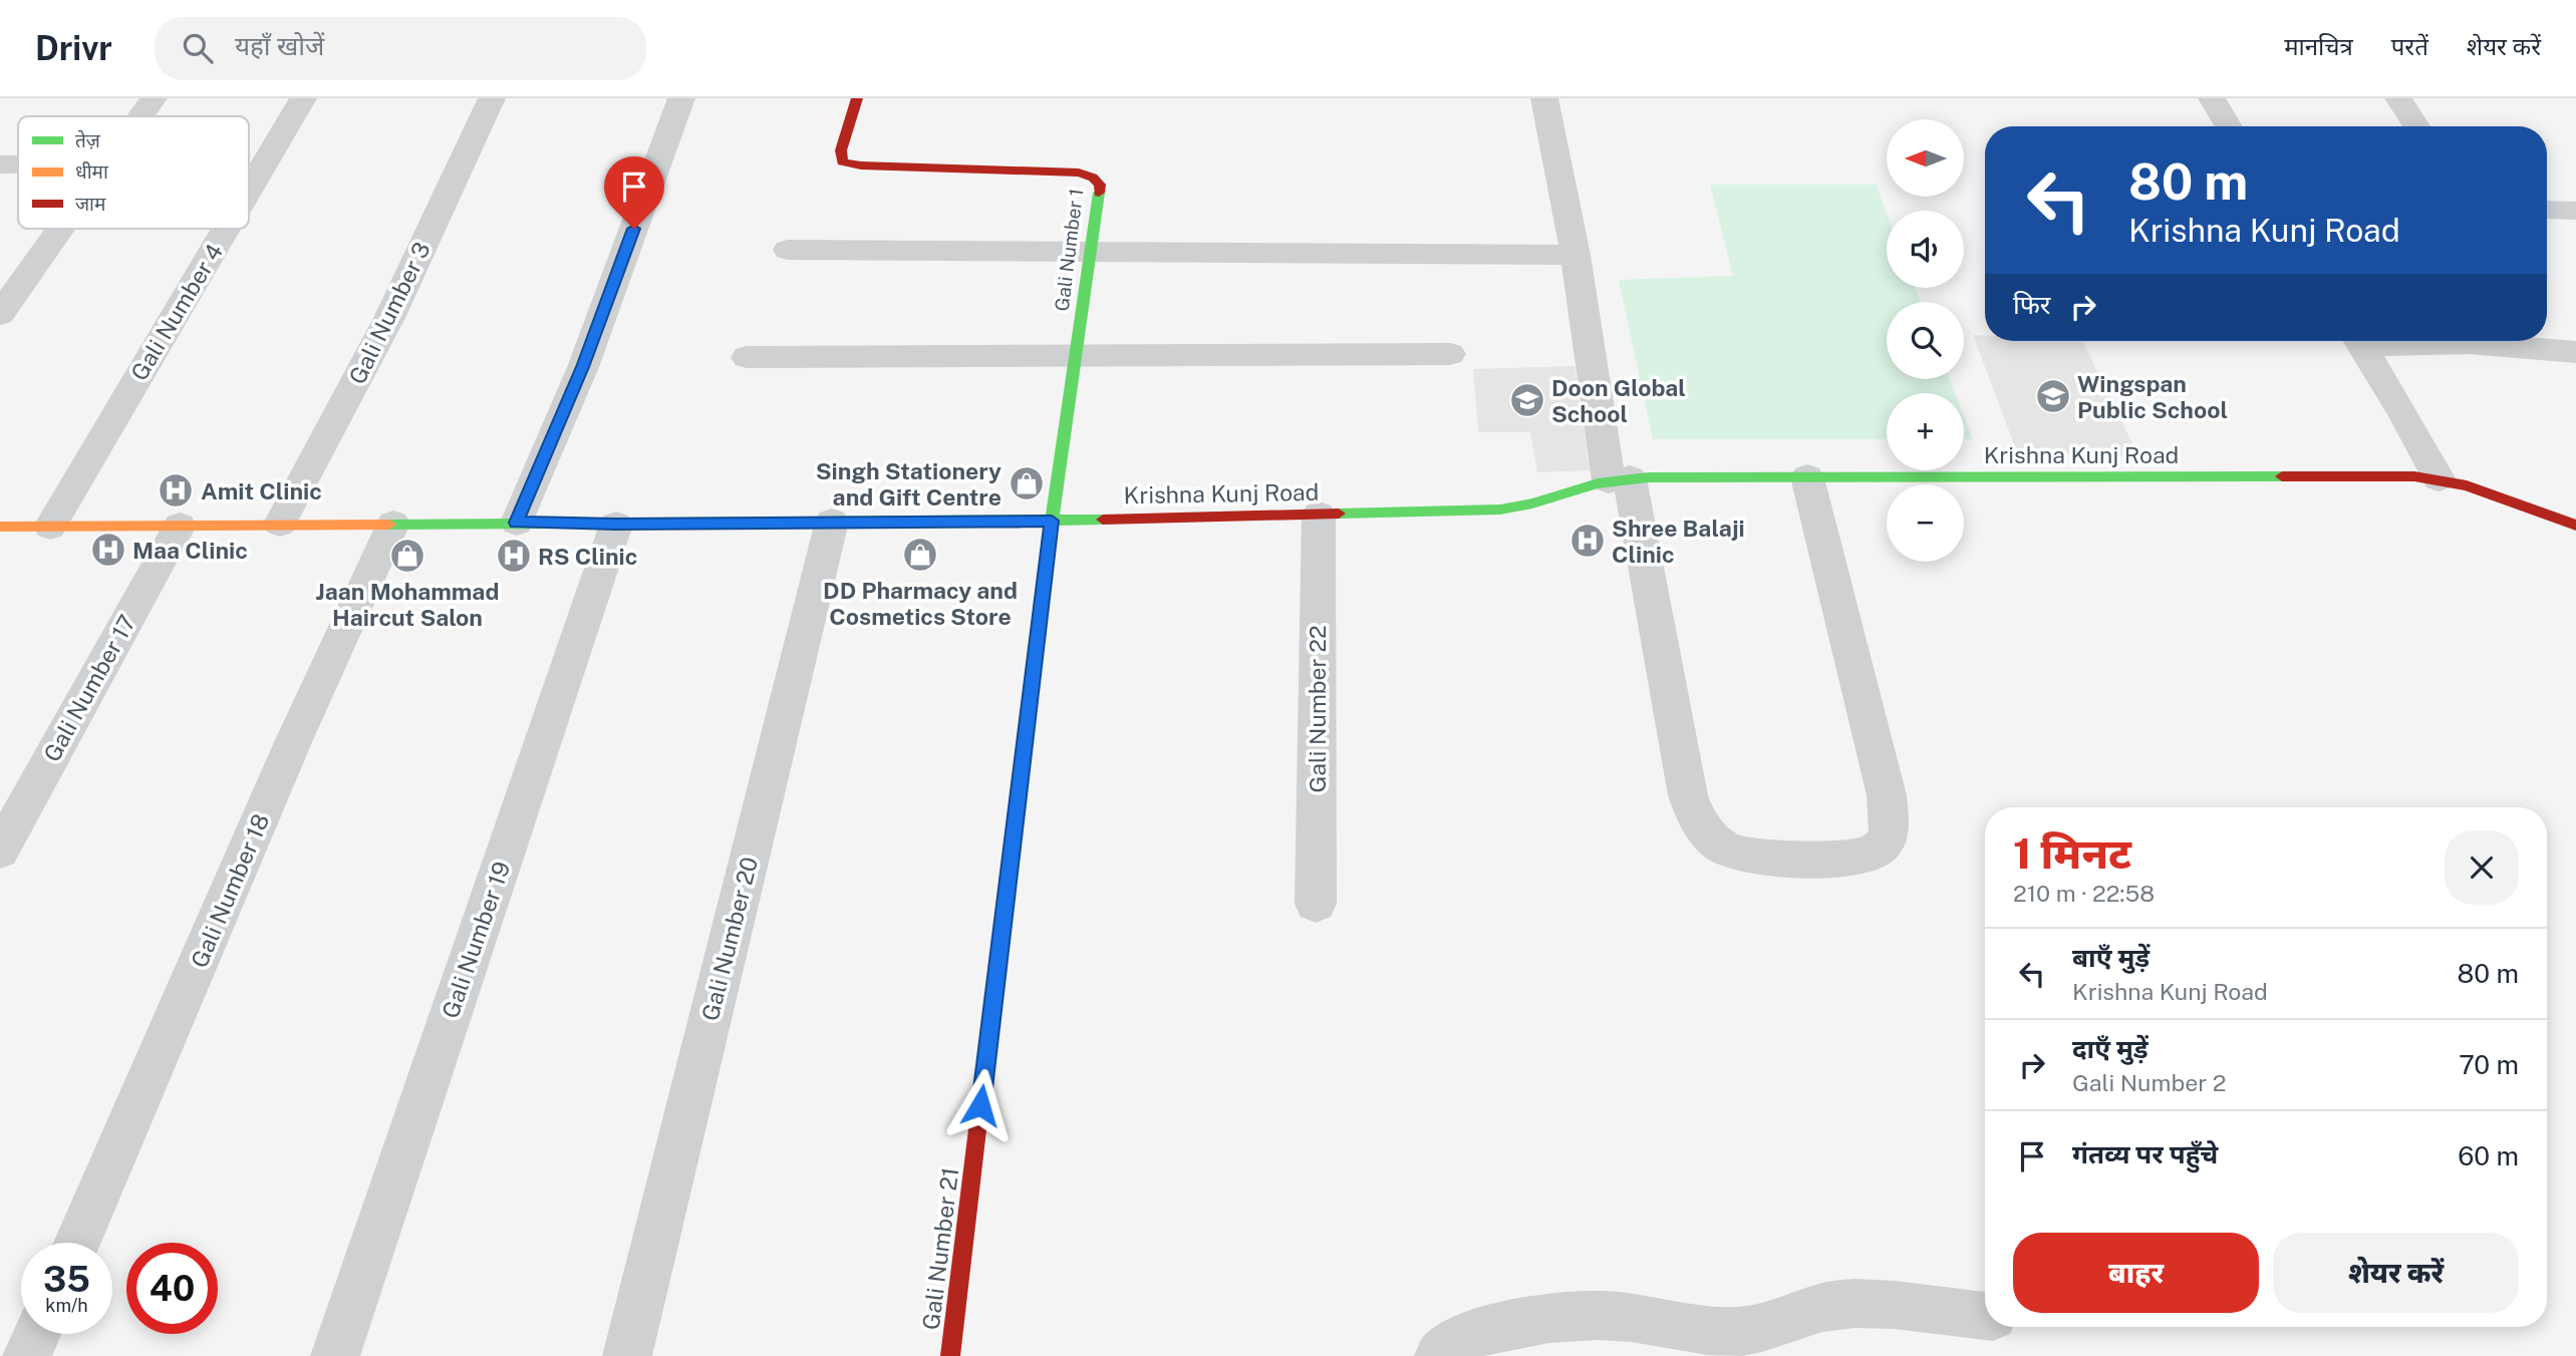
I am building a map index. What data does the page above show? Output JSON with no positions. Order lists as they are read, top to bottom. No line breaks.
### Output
{"streets":{"street":["Gali Number 1","Gali Number 4","Gali Number 3","Krishna Kunj Road","Gali Number 17","Gali Number 22","Gali Number 18","Gali Number 20","Gali Number 19","Gali Number 21"]},"crossings":[["Gali Number 1","Krishna Kunj Road"],["Gali Number 1","Gali Number 21"],["Gali Number 4","Krishna Kunj Road"],["Gali Number 3","Krishna Kunj Road"],["Krishna Kunj Road","Gali Number 17"],["Krishna Kunj Road","Gali Number 22"],["Krishna Kunj Road","Gali Number 18"],["Krishna Kunj Road","Gali Number 20"],["Krishna Kunj Road","Gali Number 19"],["Krishna Kunj Road","Gali Number 21"]],"places":{"school or university":["Wingspan Public School","Doon Global School"],"shop":["Singh Stationery and Gift Centre","DD Pharmacy and Cosmetics Store","Jaan Mohammad Haircut Salon"],"hospital":["Amit Clinic","Shree Balaji Clinic","Maa Clinic","RS Clinic"]},"legend":["तेज़","धीमा","जाम"],"north":"left","page":{"header":"Drivr","search":"यहाँ खोजें","nav":["मानचित्र","परतें","शेयर करें"],"map_buttons":["+","−"],"turn":["80 m","Krishna Kunj Road"],"then":"फिर","heading":["1 मिनट","210 m · 22:58"],"list":[{"name":"बाएँ मुड़ें","note":"Krishna Kunj Road","value":"80 m"},{"name":"दाएँ मुड़ें","note":"Gali Number 2","value":"70 m"},{"name":"गंतव्य पर पहुँचे","value":"60 m"}],"buttons":["बाहर","शेयर करें"],"speed":"35 km/h","limit":"40"}}
